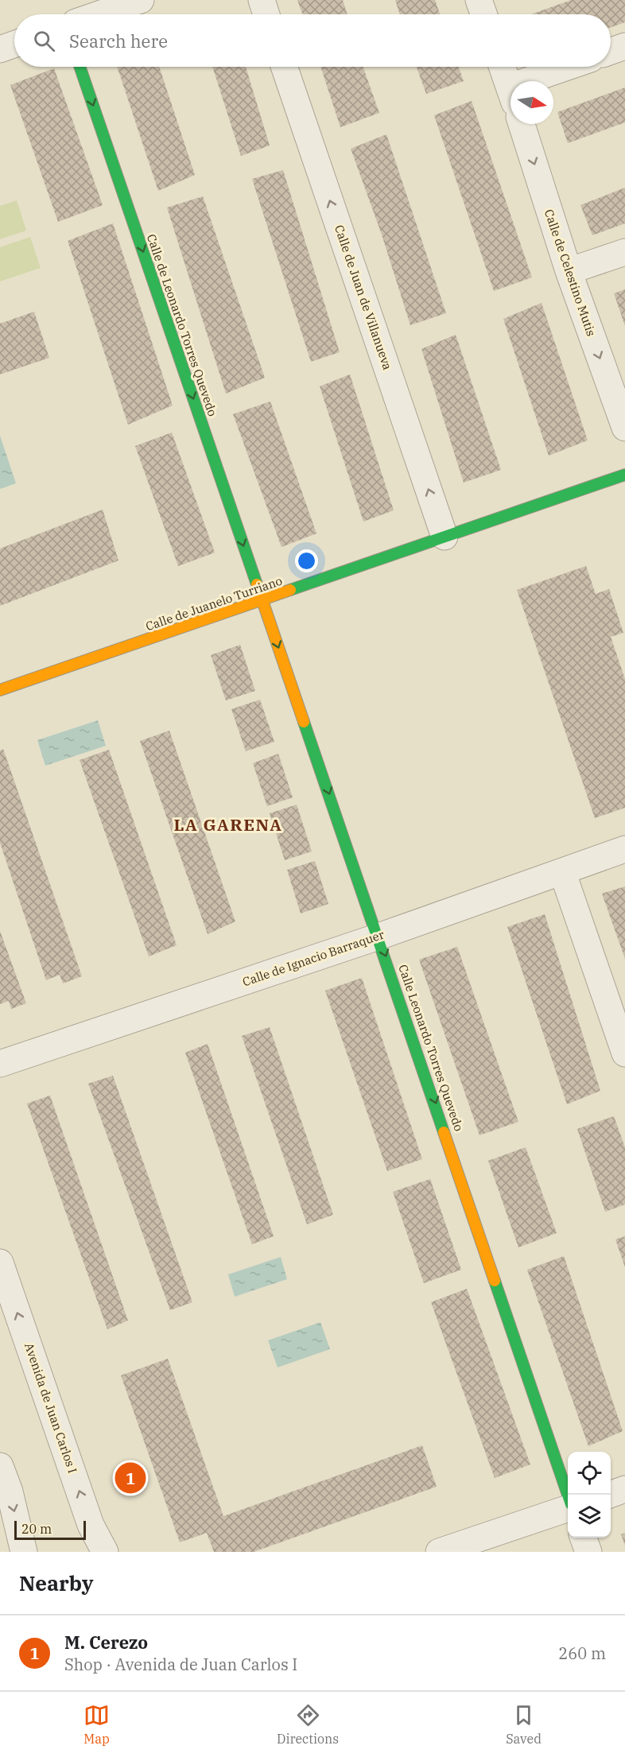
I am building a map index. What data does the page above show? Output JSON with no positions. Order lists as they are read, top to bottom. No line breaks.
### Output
{"streets":{"street":["Calle de Celestino Mutis","Calle de Juan de Villanueva","Calle de Leonardo Torres Quevedo","Calle de Juanelo Turriano","Calle de Ignacio Barraquer","Calle Leonardo Torres Quevedo","Avenida de Juan Carlos I"]},"crossings":[["Calle de Juan de Villanueva","Calle de Juanelo Turriano"],["Calle de Leonardo Torres Quevedo","Calle de Juanelo Turriano"],["Calle de Leonardo Torres Quevedo","Calle Leonardo Torres Quevedo"],["Calle de Juanelo Turriano","Calle Leonardo Torres Quevedo"],["Calle de Ignacio Barraquer","Calle Leonardo Torres Quevedo"]],"one_way":["Calle de Celestino Mutis","Calle de Juan de Villanueva","Calle de Leonardo Torres Quevedo","Calle Leonardo Torres Quevedo","Avenida de Juan Carlos I"],"districts":["LA GARENA"],"scale_bar":"20 m","north":"right","page":{"search":"Search here","pins":"1","scale":"20 m","heading":"Nearby","list":[{"mark":"1","name":"M. Cerezo","note":"Shop · Avenida de Juan Carlos I","value":"260 m"}],"nav":["Map","Directions","Saved"]}}
